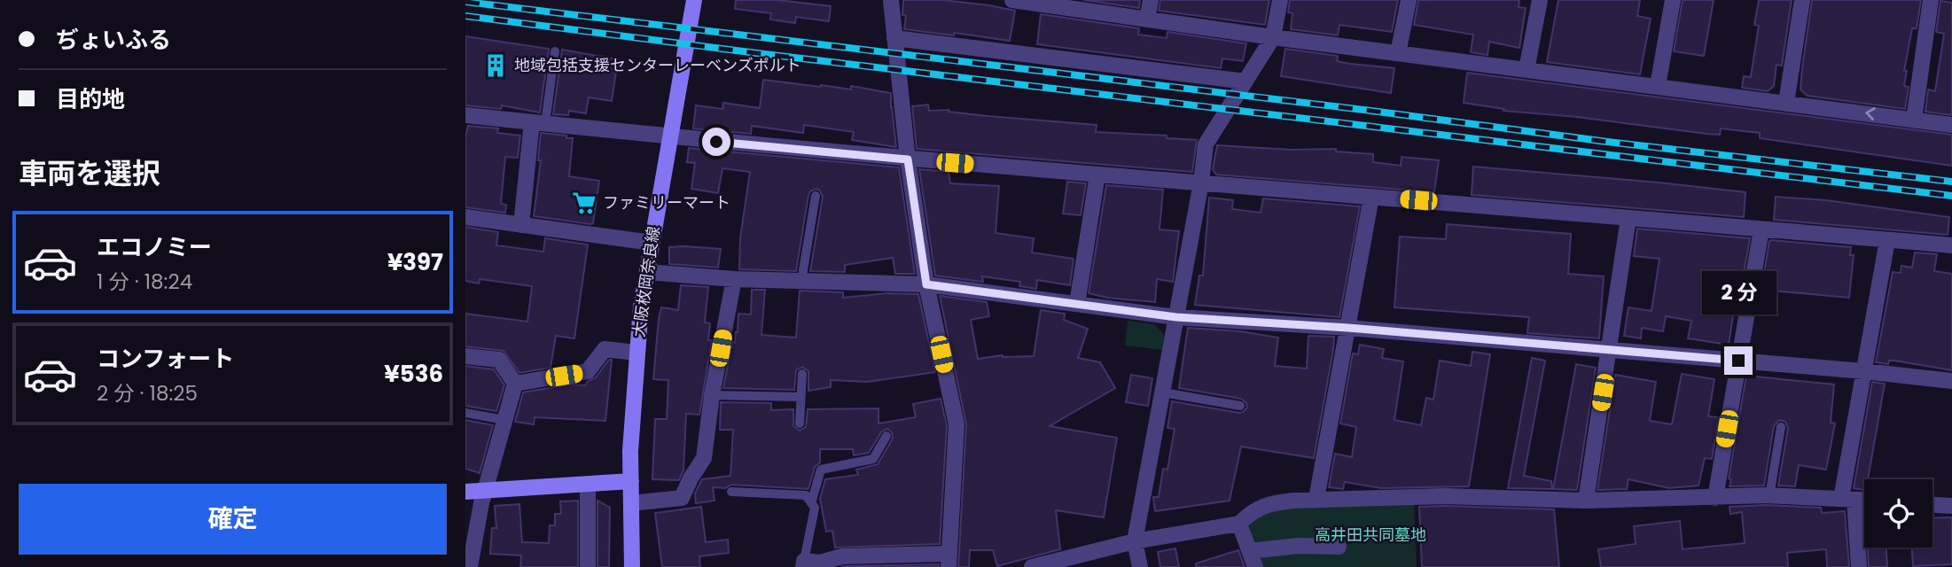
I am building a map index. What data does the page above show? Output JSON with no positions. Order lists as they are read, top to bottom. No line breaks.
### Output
{"streets":{"main road":["大阪枚岡奈良線"]},"parks":["高井田共同墓地"],"places":{"building":["地域包括支援センターレーベンズポルト"],"supermarket":["ファミリーマート"]},"page":{"banner":["ぢょいふる","目的地"],"heading":"車両を選択","list":[{"name":"エコノミー","note":"1 分 · 18:24","value":"¥397"},{"name":"コンフォート","note":"2 分 · 18:25","value":"¥536"}],"bubble":"2 分","buttons":"確定"}}
